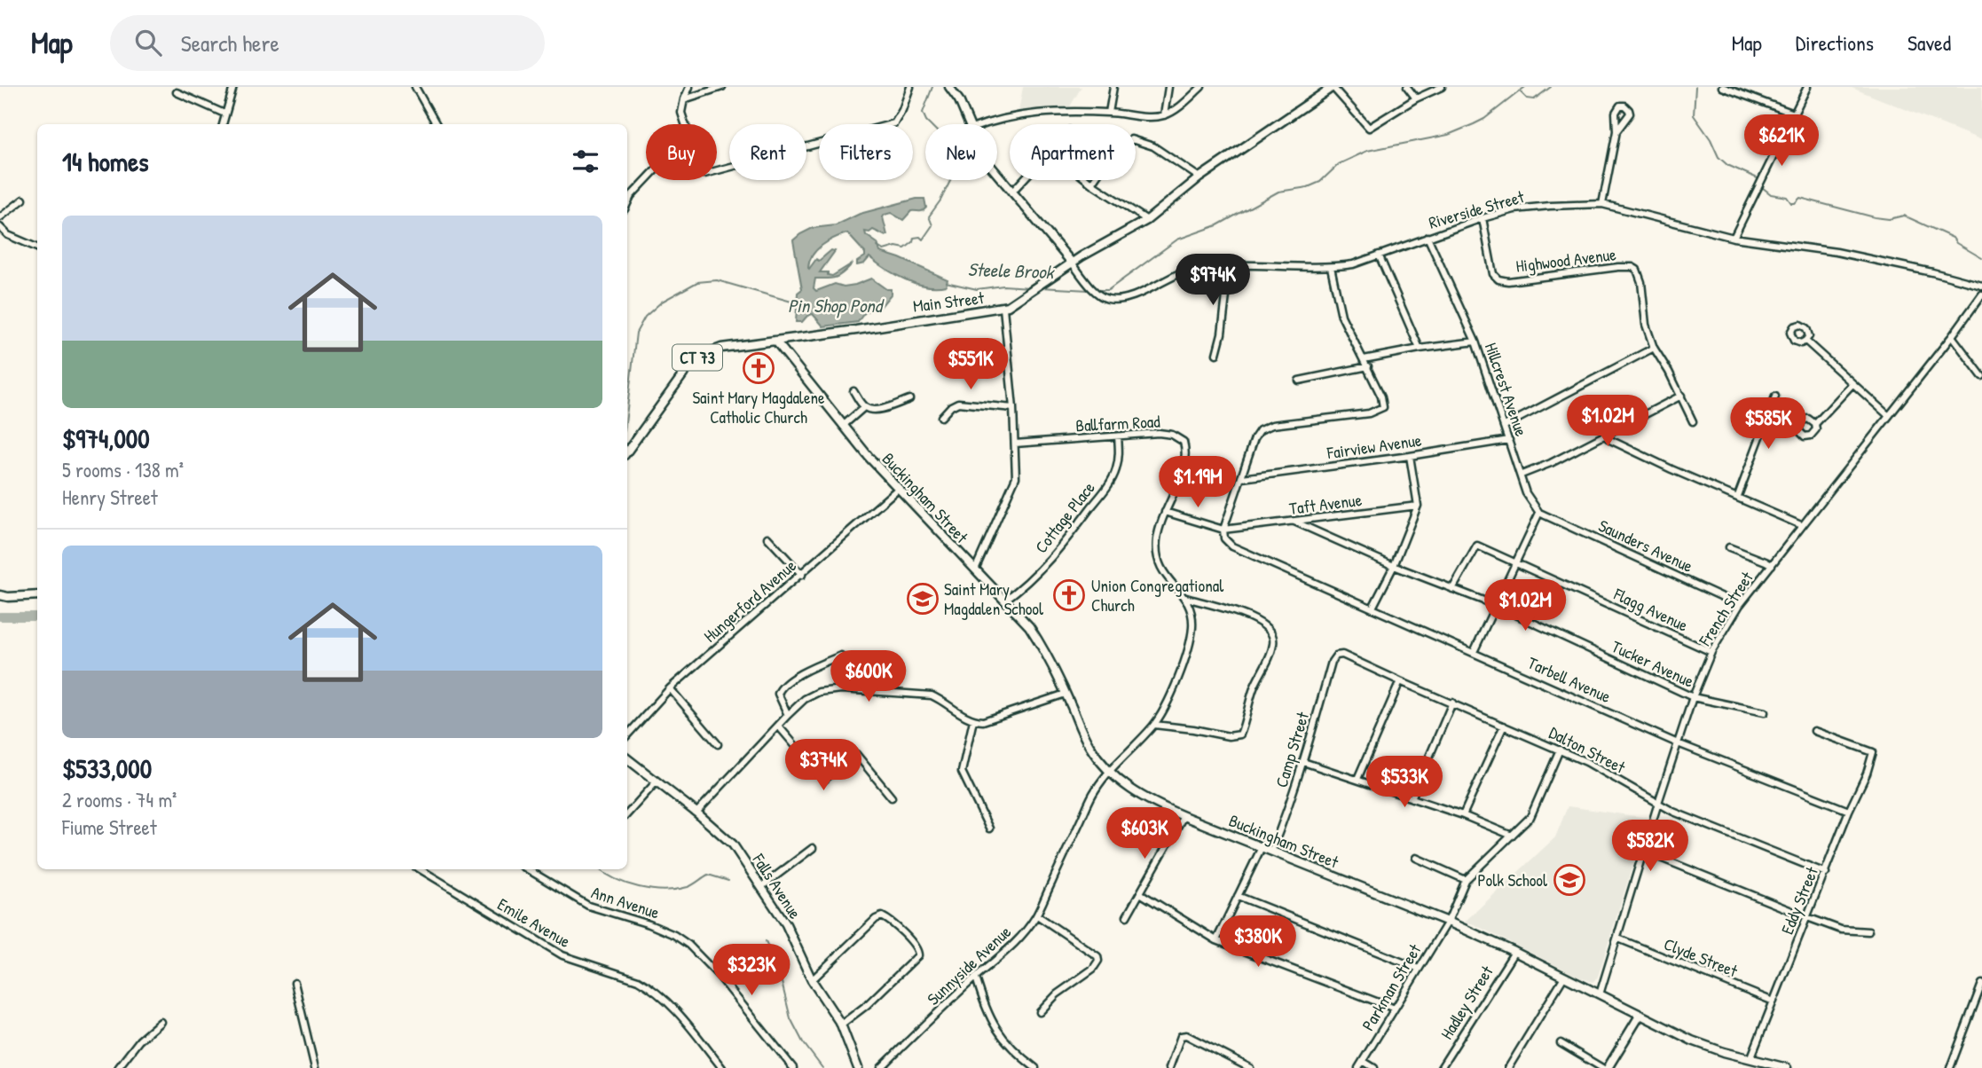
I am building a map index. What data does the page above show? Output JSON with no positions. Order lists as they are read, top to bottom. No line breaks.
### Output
{"streets":{"main road":["Main Street","CT 73","Buckingham Street","Falls Avenue"],"street":["Riverside Street","Highwood Avenue","Hillcrest Avenue","Ballfarm Road","Fairview Avenue","Taft Avenue","Cottage Place","Saunders Avenue","Hungerford Avenue","French Street","Flagg Avenue","Tucker Avenue","Tarbell Avenue","Camp Street","Dalton Street","Eddy Street","Ann Avenue","Emile Avenue","Clyde Street","Sunnyside Avenue","Parkman Street","Hadley Street"]},"crossings":[["Riverside Street","Highwood Avenue"],["Riverside Street","Main Street"],["Riverside Street","Hillcrest Avenue"],["Main Street","Buckingham Street"],["Hillcrest Avenue","Fairview Avenue"],["Hillcrest Avenue","Saunders Avenue"],["Ballfarm Road","Taft Avenue"],["Ballfarm Road","Cottage Place"],["Buckingham Street","Cottage Place"],["Buckingham Street","Hungerford Avenue"],["Buckingham Street","French Street"],["Buckingham Street","Camp Street"],["Buckingham Street","Eddy Street"],["Buckingham Street","Sunnyside Avenue"],["Buckingham Street","Parkman Street"],["Buckingham Street","Hadley Street"],["Taft Avenue","Tucker Avenue"],["Taft Avenue","Tarbell Avenue"],["Saunders Avenue","French Street"],["French Street","Flagg Avenue"],["French Street","Tucker Avenue"],["French Street","Tarbell Avenue"],["French Street","Dalton Street"],["French Street","Clyde Street"],["Flagg Avenue","Tucker Avenue"],["Tarbell Avenue","Eddy Street"],["Camp Street","Dalton Street"],["Dalton Street","Eddy Street"],["Eddy Street","Clyde Street"]],"water":["Steele Brook","Pin Shop Pond"],"places":{"church":["Saint Mary Magdalene Catholic Church","Union Congregational Church"],"school or university":["Saint Mary Magdalen School","Polk School"]},"page":{"header":"Map","search":"Search here","nav":["Map","Directions","Saved"],"price":["$621K","$974K","$551K","$1.02M","$585K","$1.19M","$1.02M","$600K","$374K","$533K","$603K","$582K","$380K","$323K"],"chip":["Buy","Rent","Filters","New","Apartment"],"heading":"14 homes","list":[{"name":"$974,000","note":"5 rooms · 138 m² · Henry Street"},{"name":"$533,000","note":"2 rooms · 74 m² · Fiume Street"}]}}
